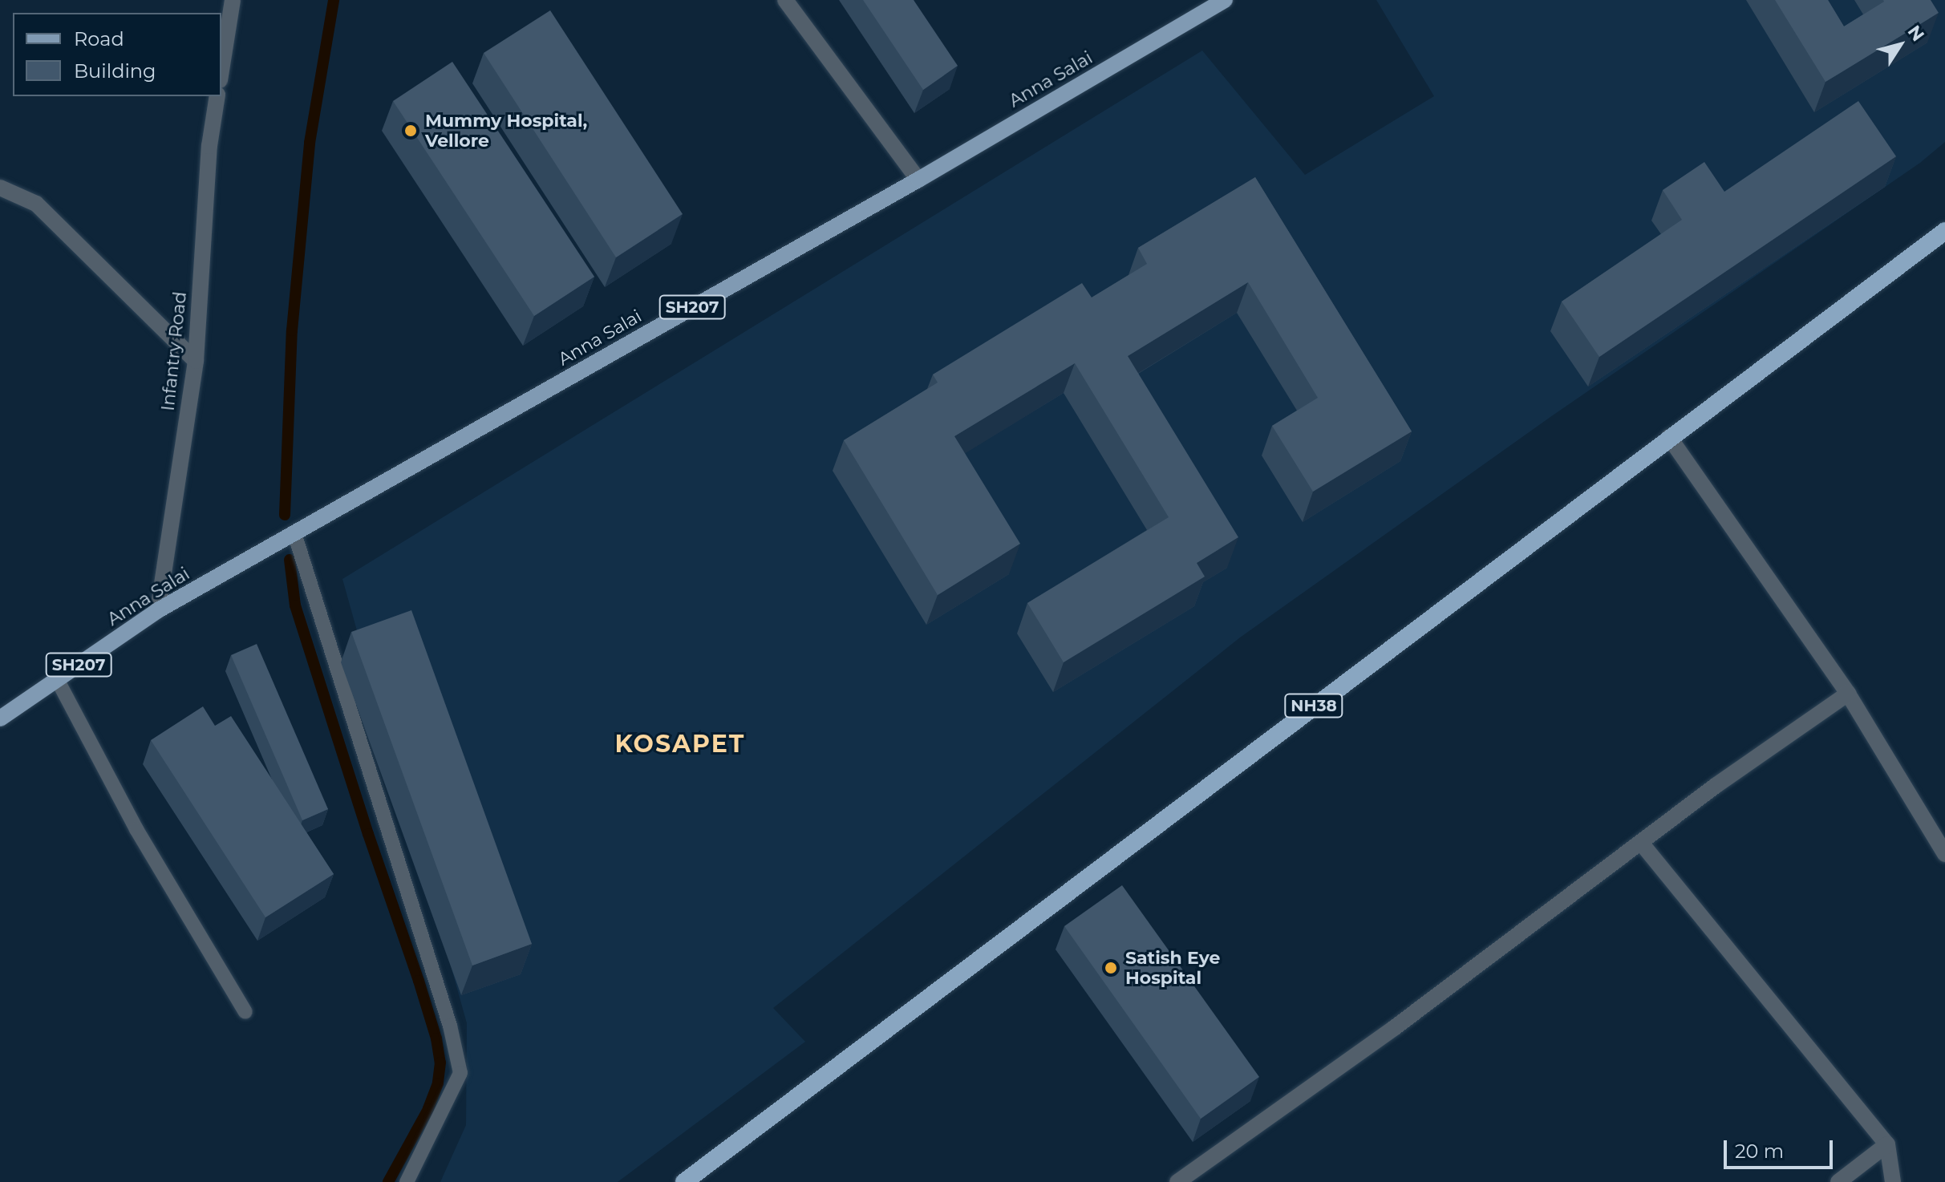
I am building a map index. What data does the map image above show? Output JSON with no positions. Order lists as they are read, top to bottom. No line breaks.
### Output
{"streets":{"highway":["NH38"],"main road":["Anna Salai","SH207"],"street":["Infantry Road"]},"crossings":[["Anna Salai","Infantry Road"]],"districts":["KOSAPET"],"places":["Mummy Hospital, Vellore","Satish Eye Hospital"],"legend":["Road","Building"],"scale_bar":"20 m","north":"top right"}
